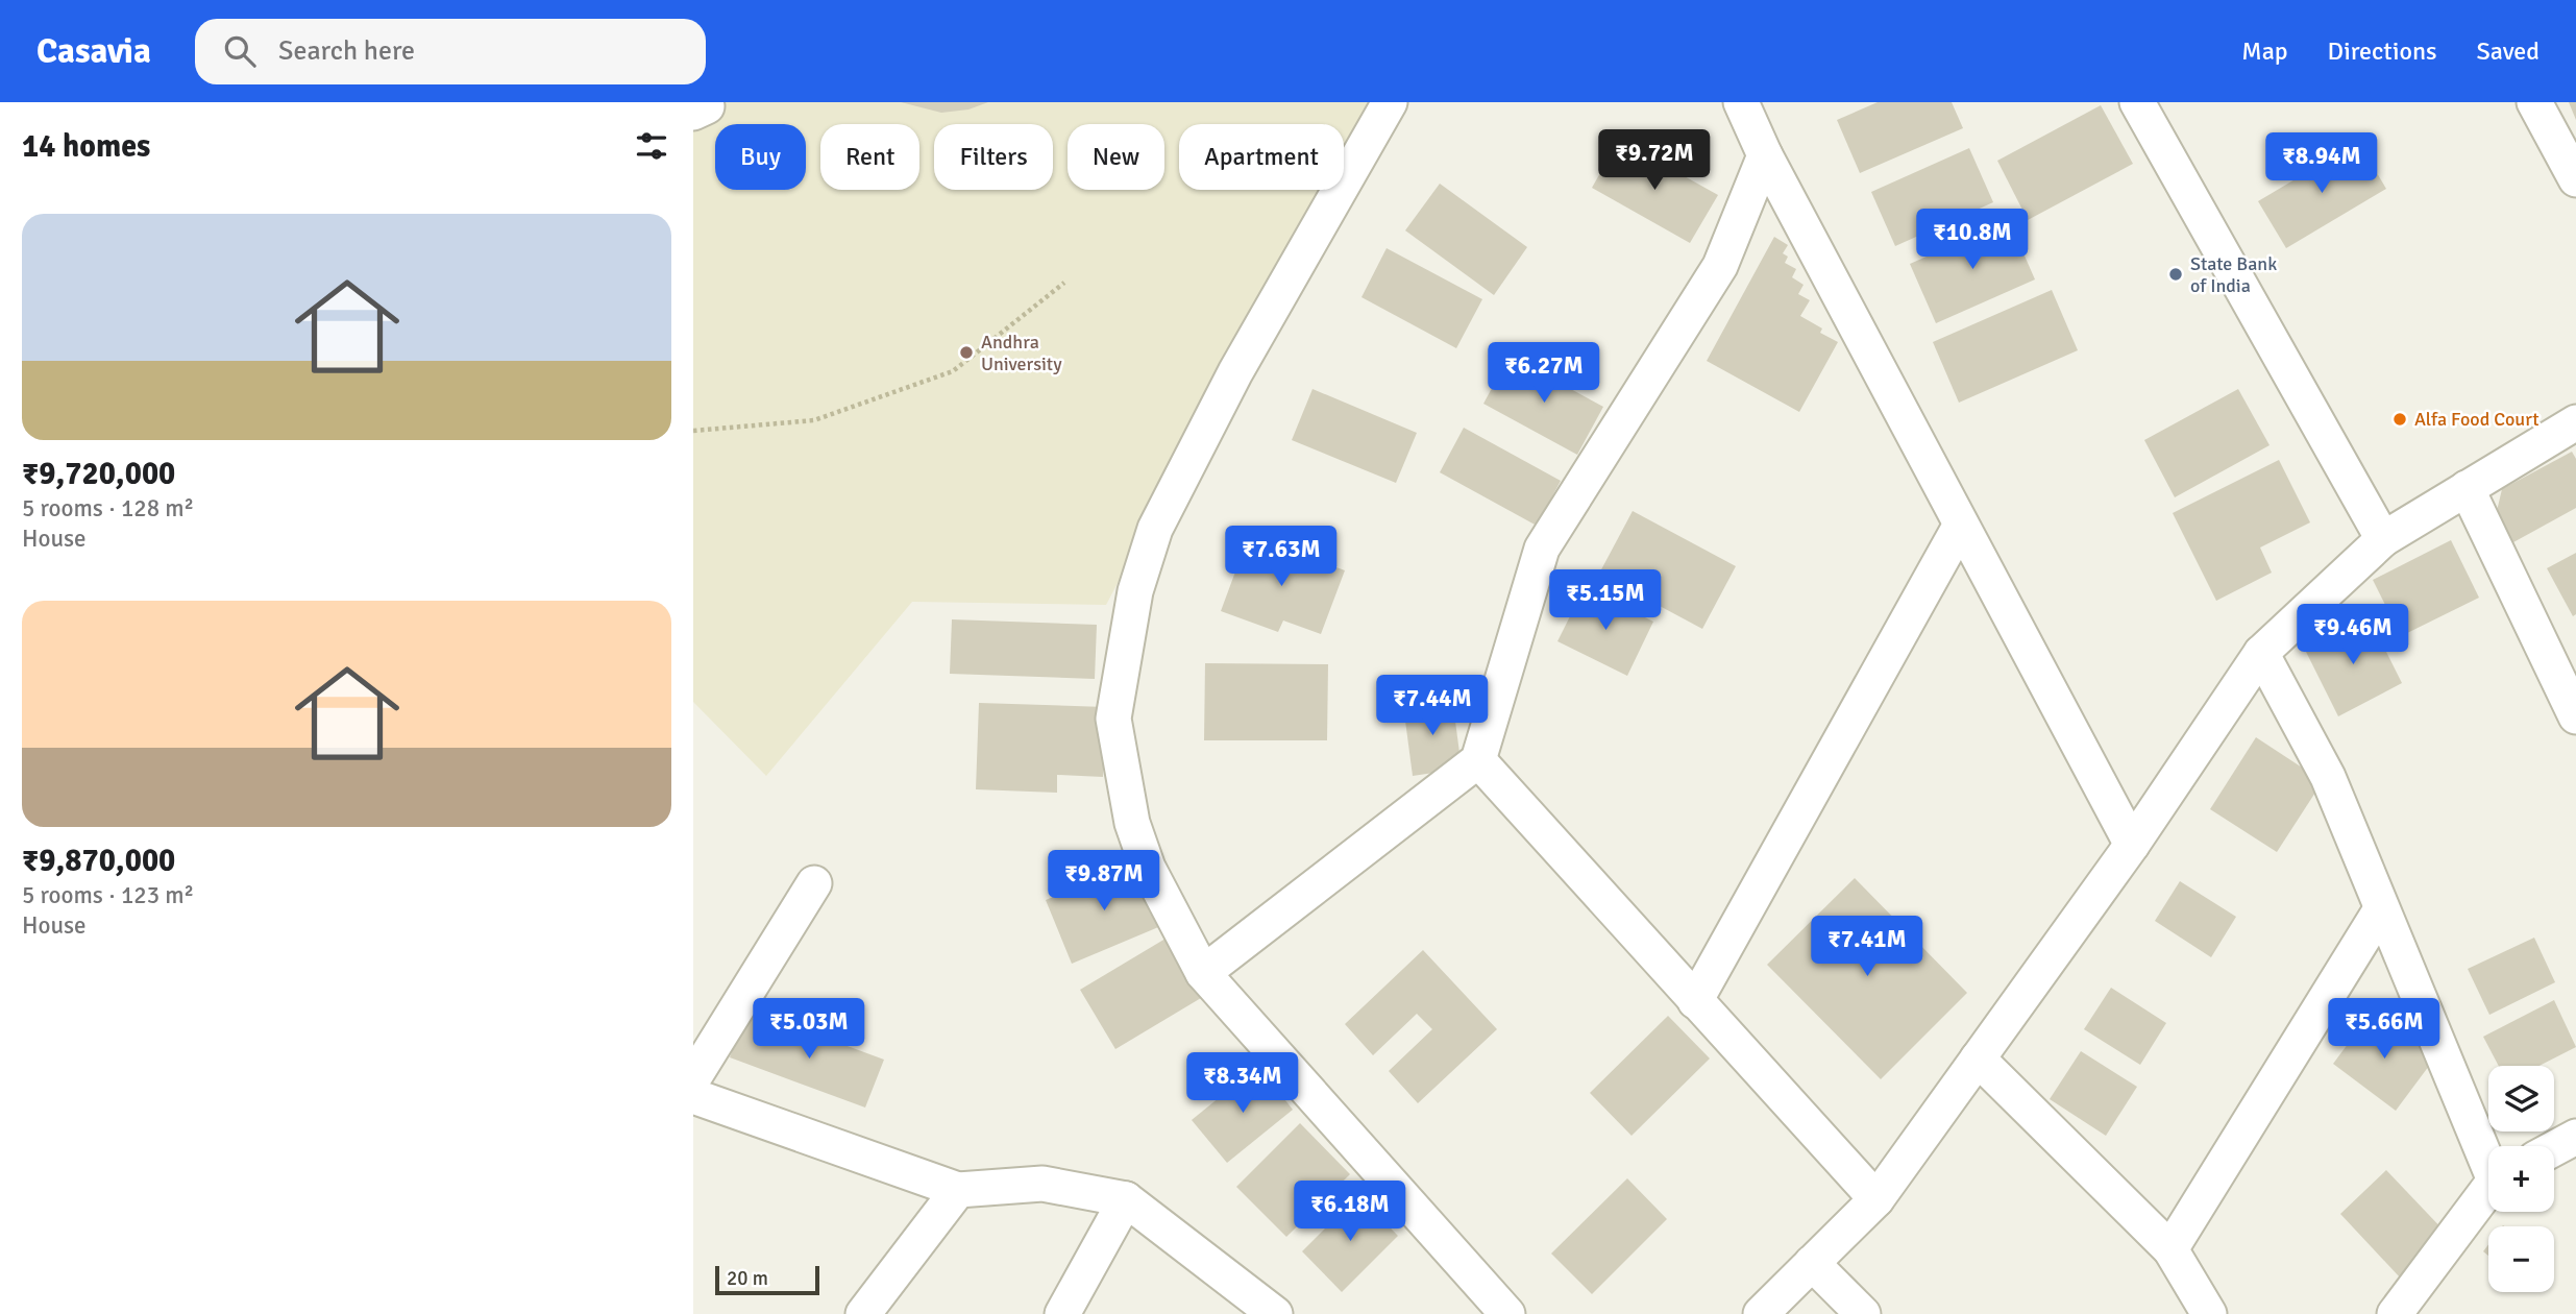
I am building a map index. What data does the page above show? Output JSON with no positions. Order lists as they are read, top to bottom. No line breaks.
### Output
{"places":["State Bank of India","Andhra University","Alfa Food Court"],"scale_bar":"20 m","page":{"header":"Casavia","search":"Search here","nav":["Map","Directions","Saved"],"heading":"14 homes","chip":["Buy","Rent","Filters","New","Apartment"],"price":["₹9.72M","₹8.94M","₹10.8M","₹6.27M","₹7.63M","₹5.15M","₹9.46M","₹7.44M","₹9.87M","₹7.41M","₹5.03M","₹5.66M","₹8.34M","₹6.18M"],"list":[{"name":"₹9,720,000","note":"5 rooms · 128 m² · House"},{"name":"₹9,870,000","note":"5 rooms · 123 m² · House"}],"map_buttons":["+","−"],"scale":"20 m"}}
